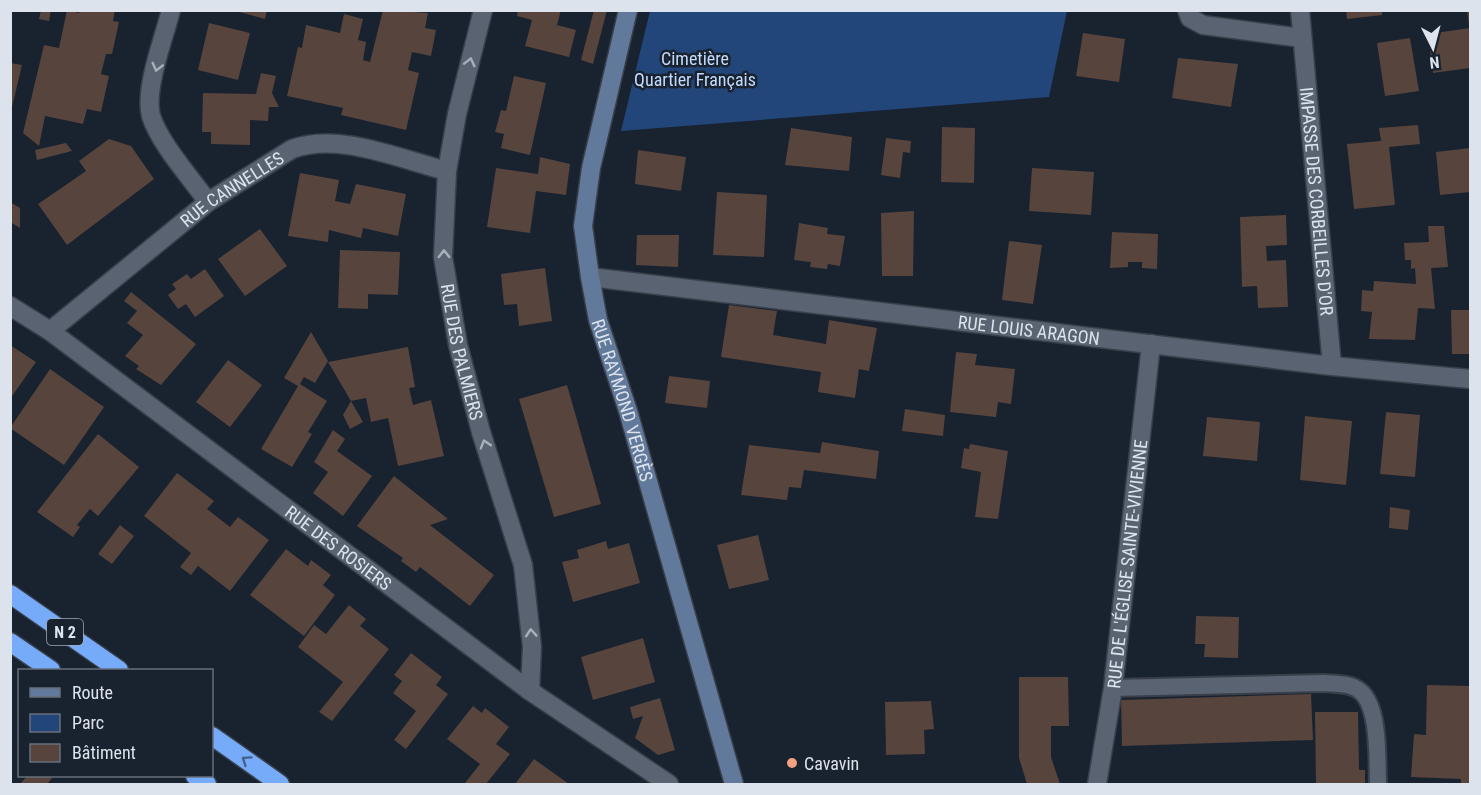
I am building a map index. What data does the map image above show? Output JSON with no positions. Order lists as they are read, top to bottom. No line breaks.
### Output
{"streets":{"highway":["N 2"],"main road":["RUE RAYMOND VERGÈS"],"street":["RUE CANNELLES","IMPASSE DES CORBEILLES D'OR","RUE LOUIS ARAGON","RUE DES PALMIERS","RUE DES ROSIERS","RUE DE L'ÉGLISE SAINTE-VIVIENNE"]},"crossings":[["RUE CANNELLES","RUE DES PALMIERS"],["RUE CANNELLES","RUE DES ROSIERS"],["IMPASSE DES CORBEILLES D'OR","RUE LOUIS ARAGON"],["RUE LOUIS ARAGON","RUE RAYMOND VERGÈS"],["RUE LOUIS ARAGON","RUE DE L'ÉGLISE SAINTE-VIVIENNE"],["RUE DES PALMIERS","RUE DES ROSIERS"]],"one_way":["RUE DES PALMIERS"],"parks":["Cimetière Quartier Français"],"places":["Cavavin"],"legend":["Route","Parc","Bâtiment"],"north":"bottom"}
